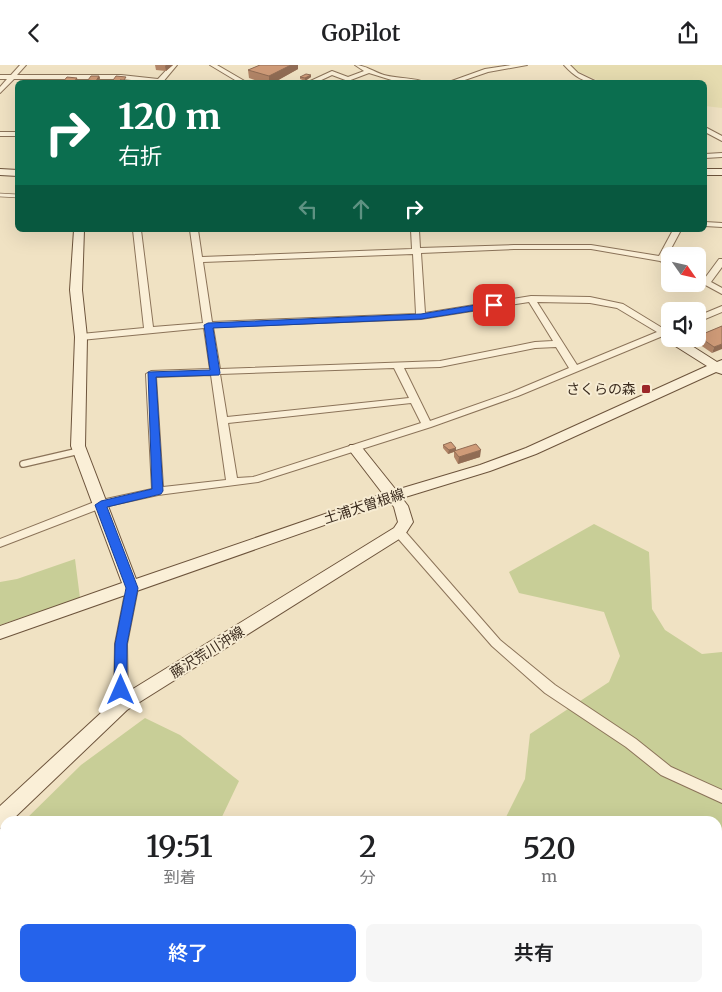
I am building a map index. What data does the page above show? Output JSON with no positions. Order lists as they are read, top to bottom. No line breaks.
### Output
{"streets":{"main road":["土浦大曽根線","藤沢荒川沖線"]},"places":{"transit":["さくらの森"]},"north":"bottom right","page":{"header":"GoPilot","turn":["120 m","右折"],"eta":["19:51","到着","2","分","520","m"],"buttons":["終了","共有"]}}
